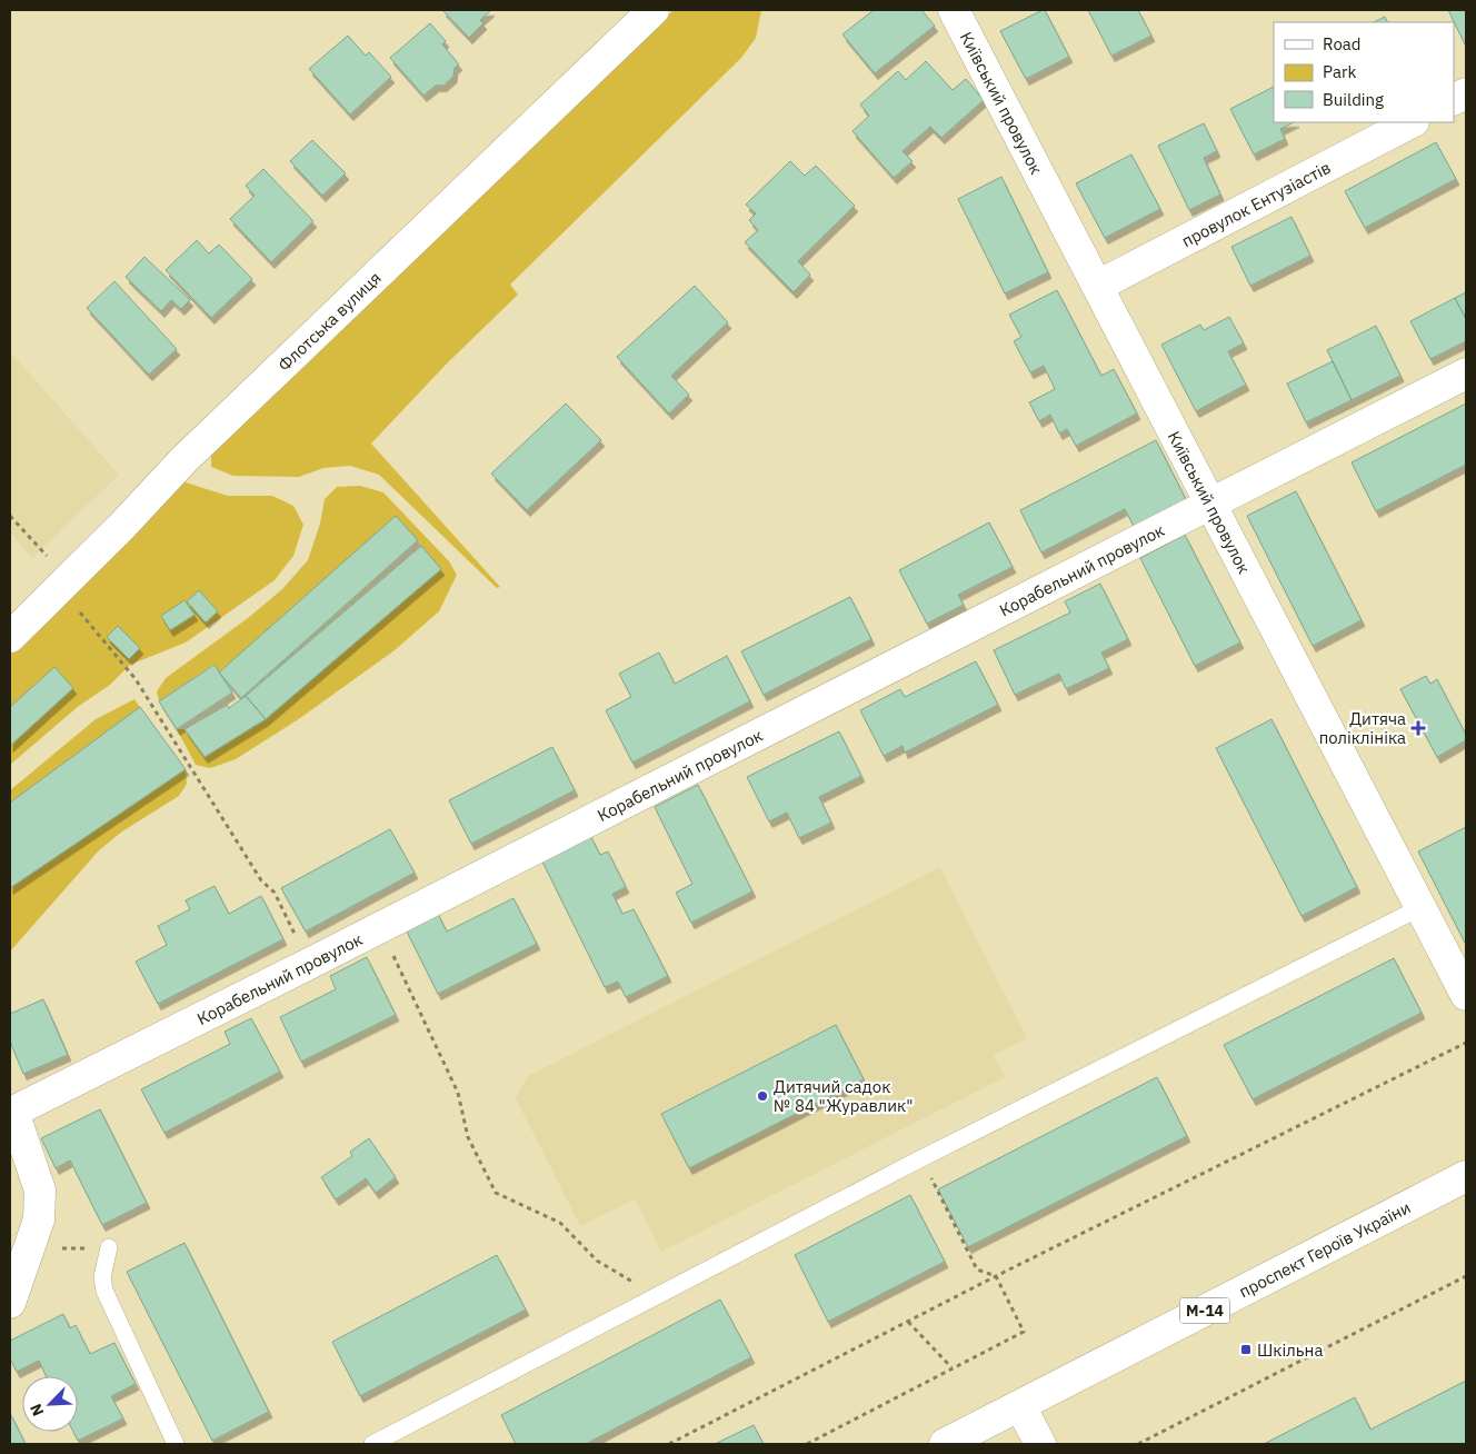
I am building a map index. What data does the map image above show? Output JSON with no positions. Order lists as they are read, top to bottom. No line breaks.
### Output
{"streets":{"main road":["Київський провулок","провулок Ентузіастів","Флотська вулиця","Корабельний провулок","проспект Героїв України","М-14"]},"crossings":[["Київський провулок","провулок Ентузіастів"],["Київський провулок","Корабельний провулок"]],"places":{"health":["Дитяча поліклініка"],"other":["Дитячий садок № 84 \"Журавлик\""],"transit":["Шкільна"]},"legend":["Road","Park","Building"],"north":"bottom left"}
